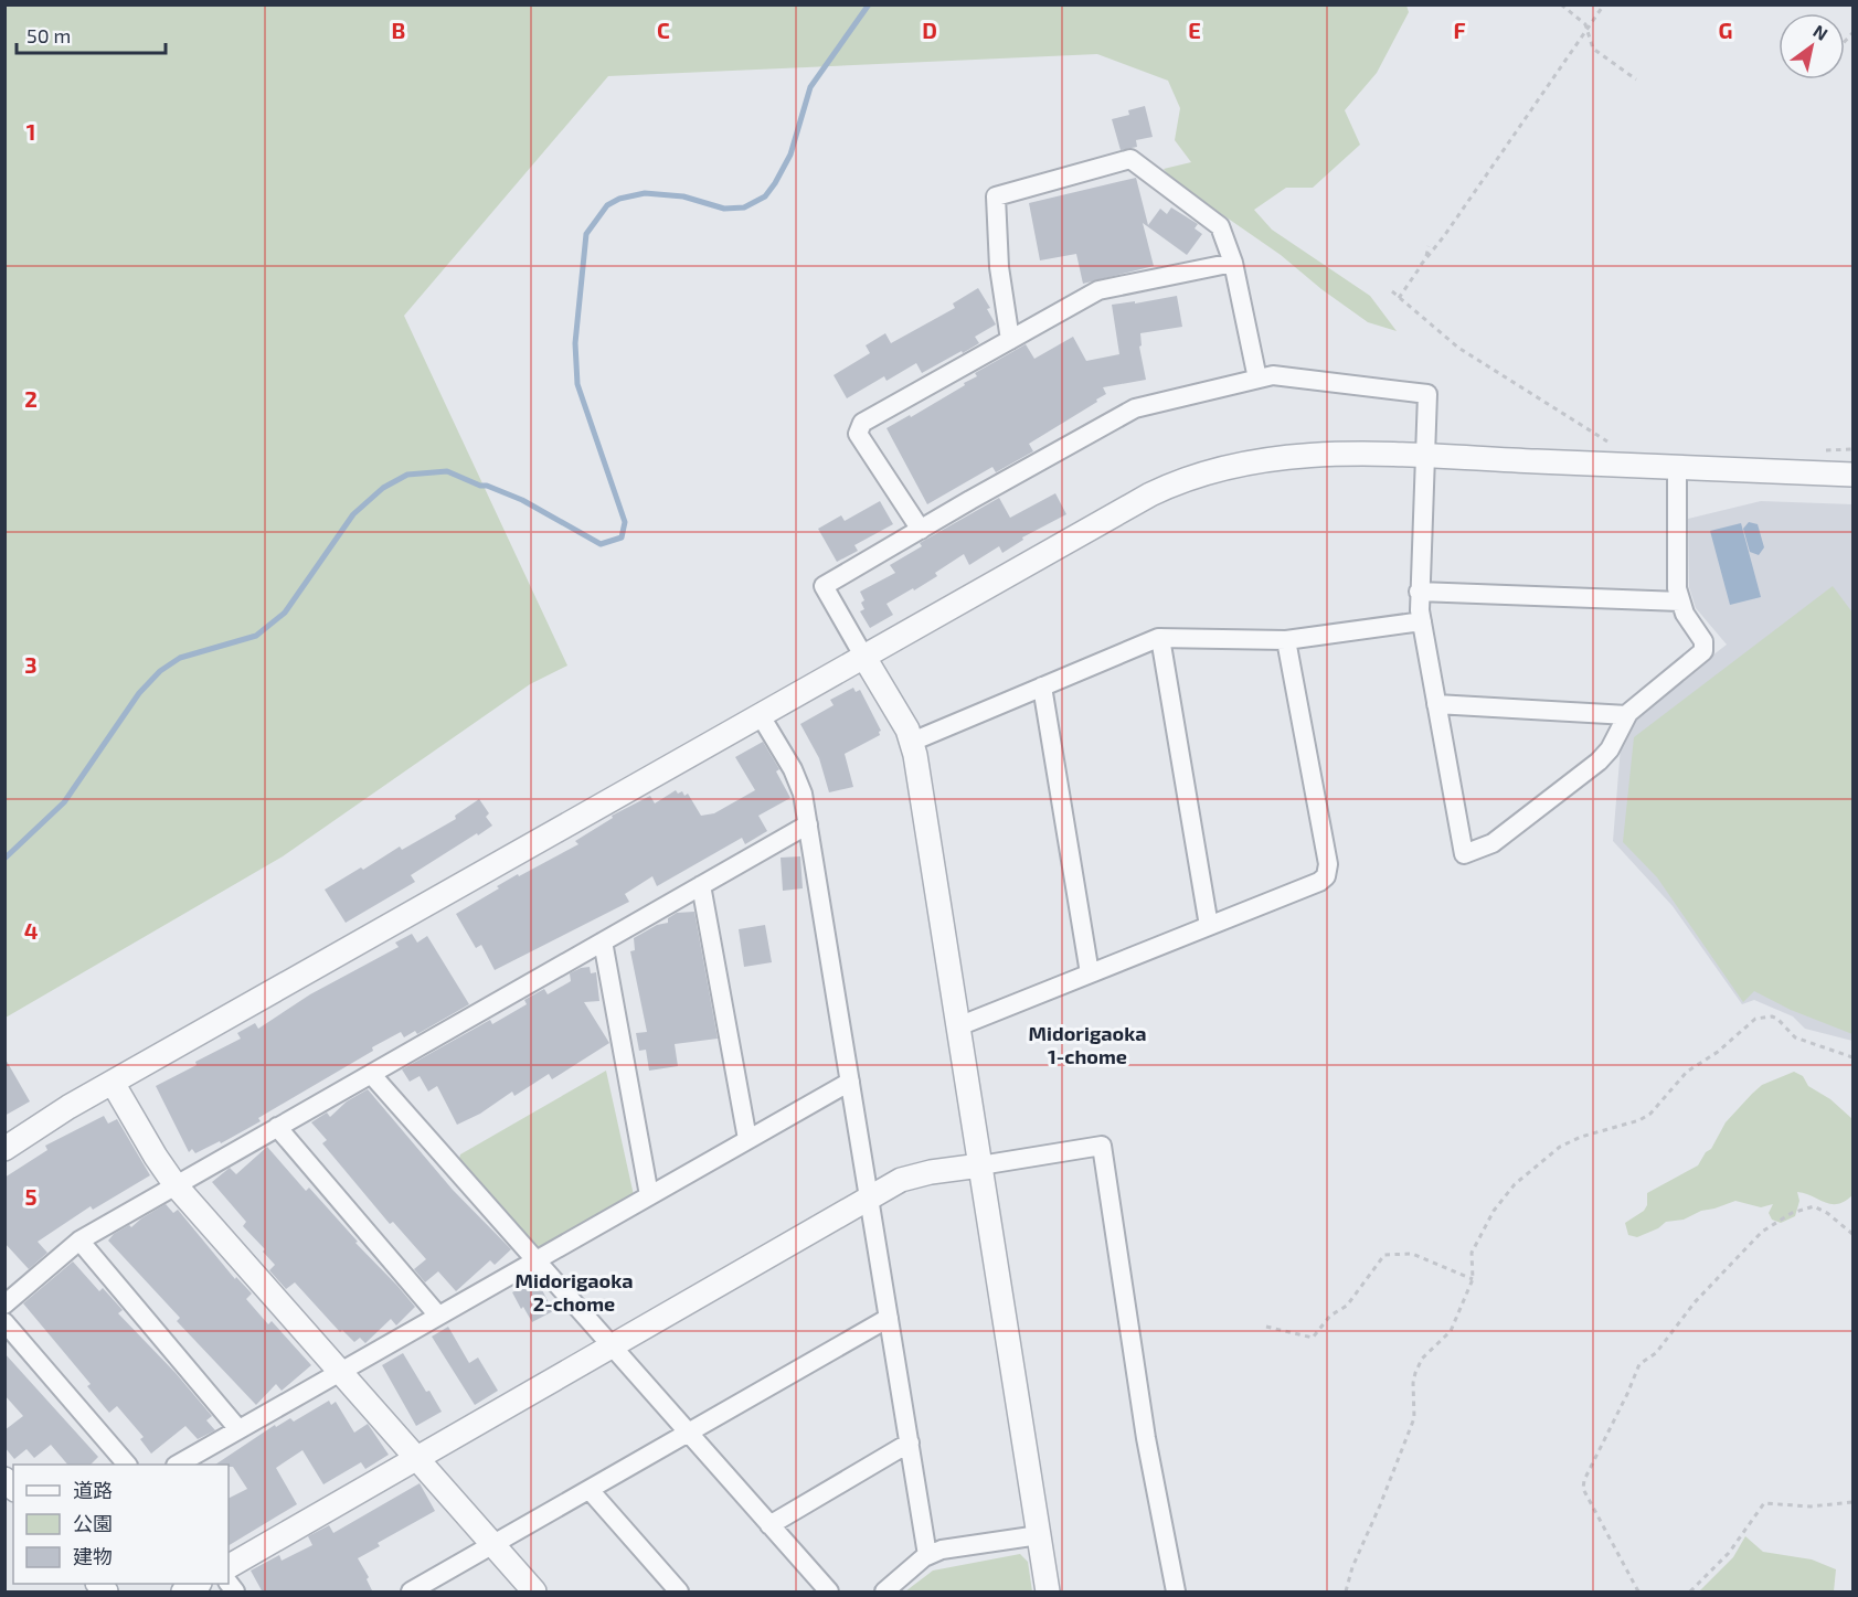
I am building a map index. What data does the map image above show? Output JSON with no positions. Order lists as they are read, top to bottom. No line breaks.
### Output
{"districts":["Midorigaoka 1-chome","Midorigaoka 2-chome"],"legend":["道路","公園","建物"],"scale_bar":"50 m","north":"top right","grid":{"columns":["B","C","D","E","F","G"],"rows":["1","2","3","4","5"]}}
